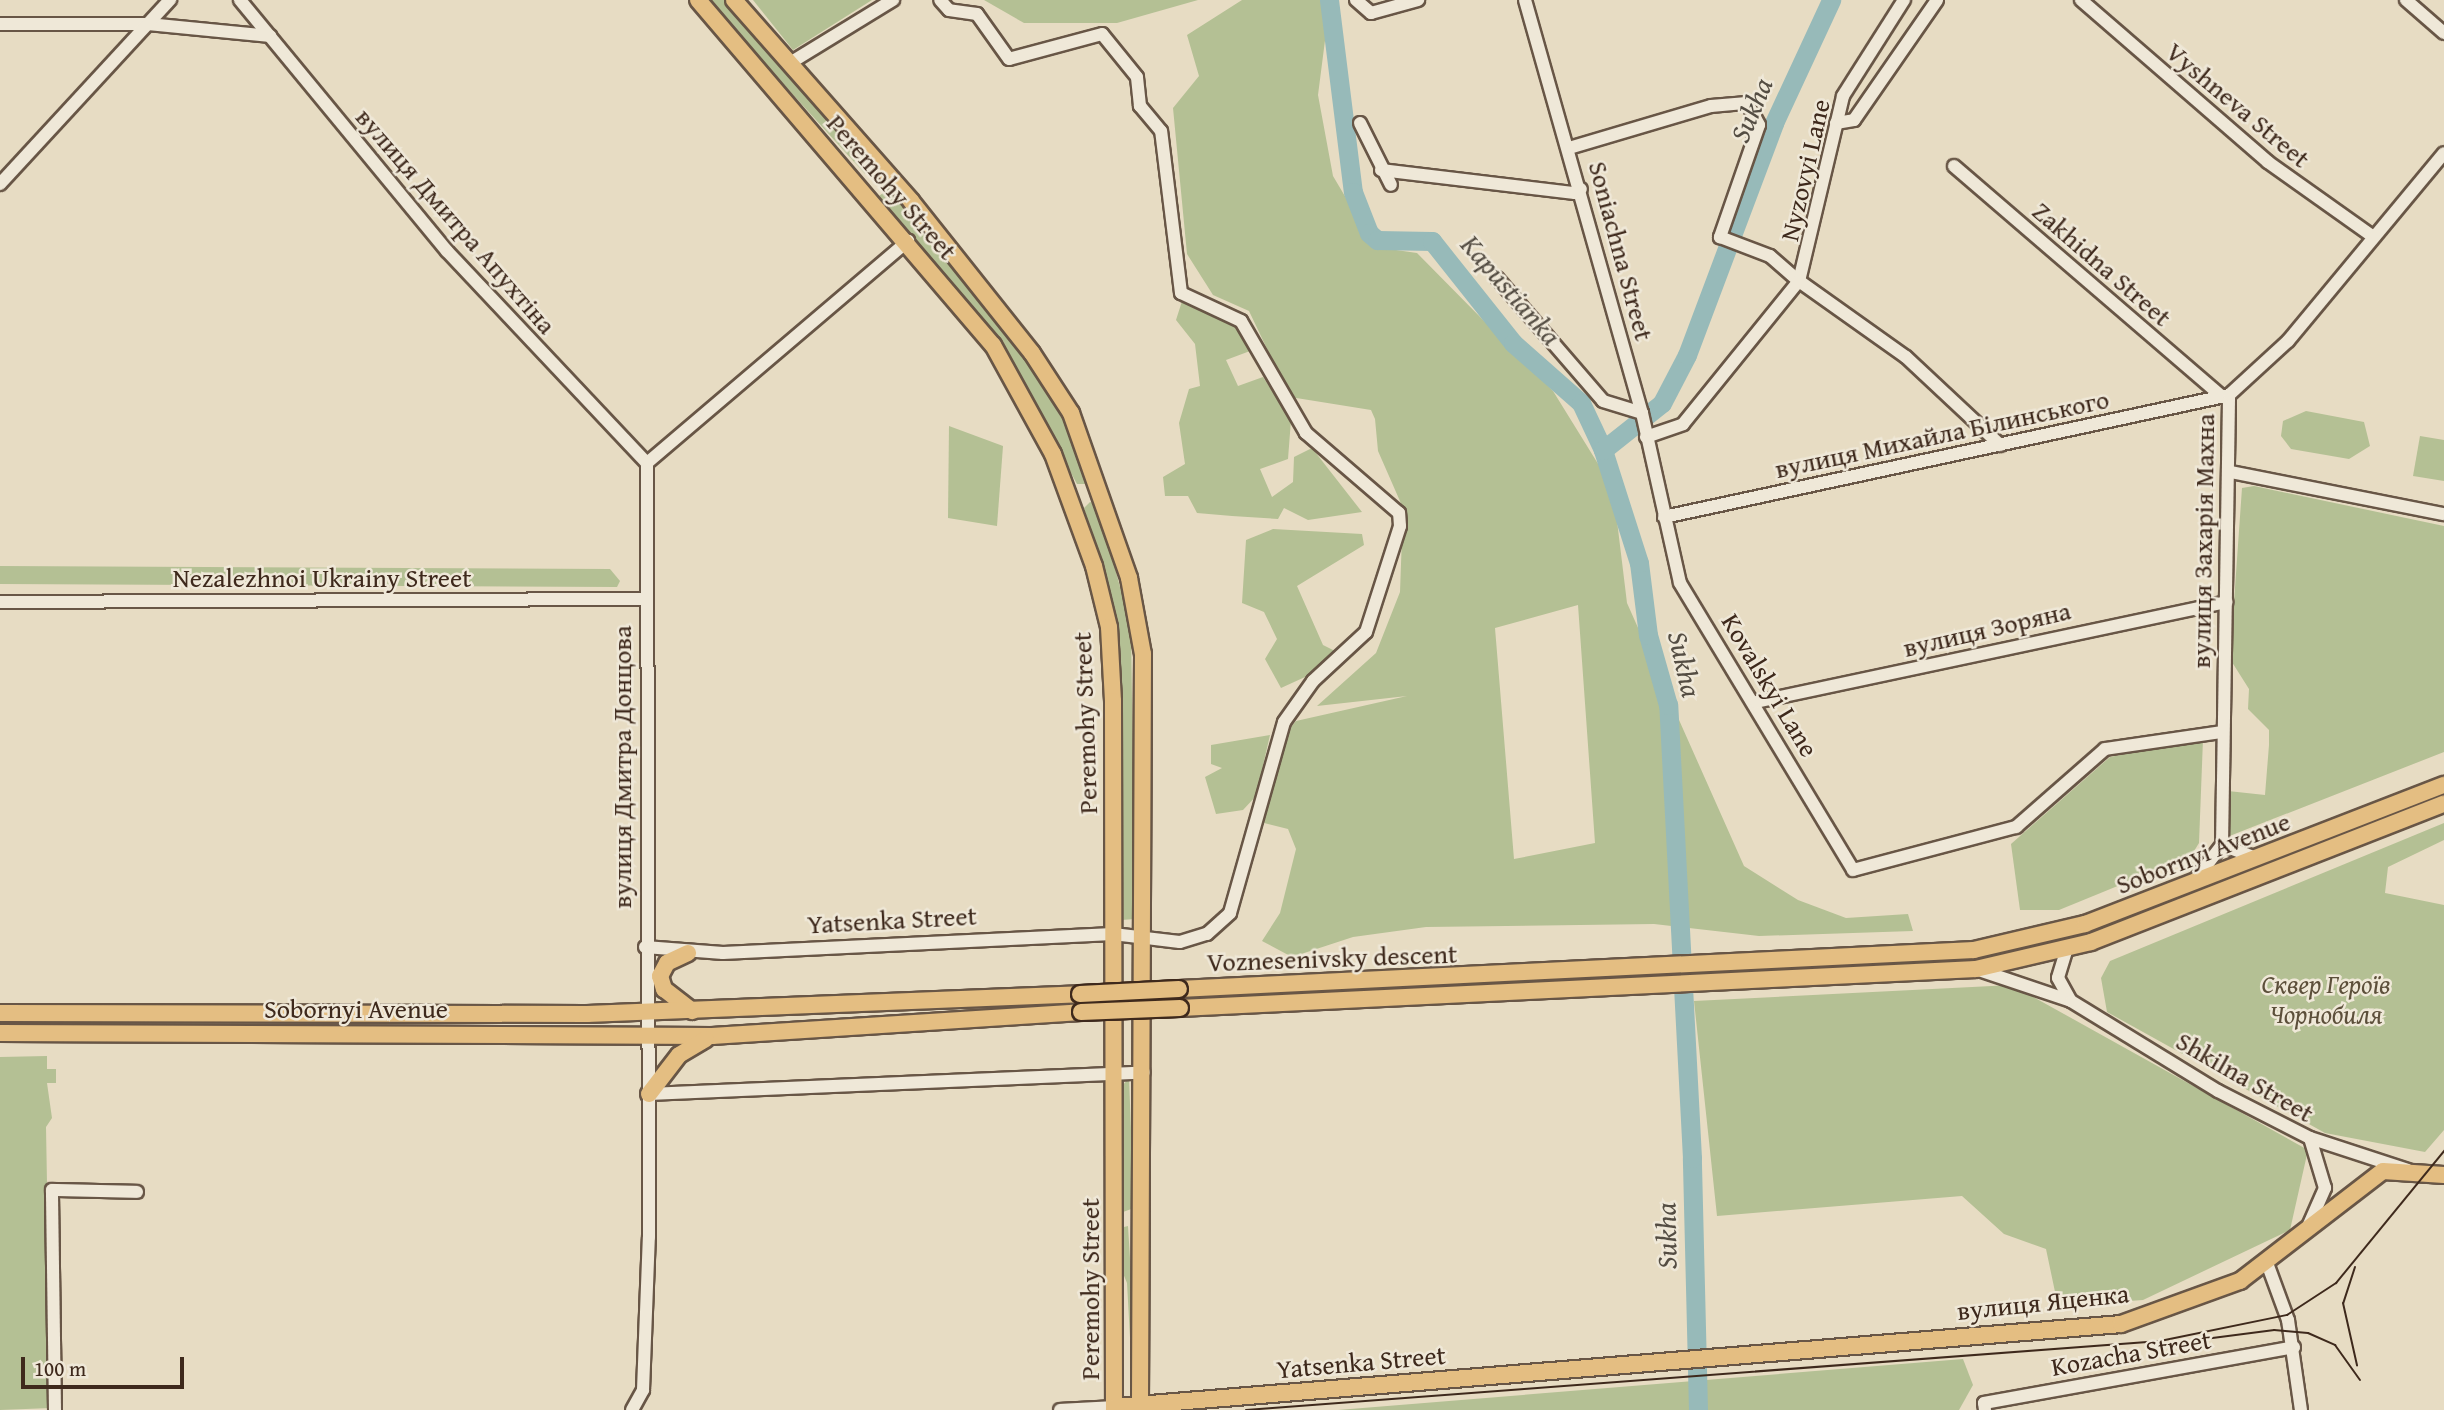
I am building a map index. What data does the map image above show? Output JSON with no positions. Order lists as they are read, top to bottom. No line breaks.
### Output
{"streets":{"main road":["Peremohy Street","Sobornyi Avenue","Yatsenka Street","Voznesenivsky descent","вулиця Яценка"],"street":["Vyshneva Street","Nyzovyi Lane","вулиця Дмитра Апухтіна","Soniachna Street","Zakhidna Street","вулиця Михайла Білинського","вулиця Захарія Махна","Nezalezhnoi Ukrainy Street","вулиця Зоряна","Kovalskyi Lane","вулиця Дмитра Донцова","Shkilna Street","Kozacha Street"]},"crossings":[["Vyshneva Street","вулиця Захарія Махна"],["Peremohy Street","Yatsenka Street"],["вулиця Дмитра Апухтіна","вулиця Дмитра Донцова"],["Soniachna Street","вулиця Михайла Білинського"],["Soniachna Street","Kovalskyi Lane"],["Zakhidna Street","вулиця Михайла Білинського"],["Zakhidna Street","вулиця Захарія Махна"],["вулиця Михайла Білинського","вулиця Захарія Махна"],["вулиця Михайла Білинського","Kovalskyi Lane"],["вулиця Захарія Махна","вулиця Зоряна"],["вулиця Захарія Махна","Kovalskyi Lane"],["Nezalezhnoi Ukrainy Street","вулиця Дмитра Донцова"],["вулиця Зоряна","Kovalskyi Lane"],["вулиця Дмитра Донцова","Sobornyi Avenue"],["вулиця Дмитра Донцова","Yatsenka Street"],["Sobornyi Avenue","Voznesenivsky descent"],["Sobornyi Avenue","Shkilna Street"],["Yatsenka Street","вулиця Яценка"],["Voznesenivsky descent","Shkilna Street"],["Shkilna Street","вулиця Яценка"]],"water":["Sukha","Kapustianka"],"parks":["Сквер Героїв Чорнобиля"],"scale_bar":"100 m"}
